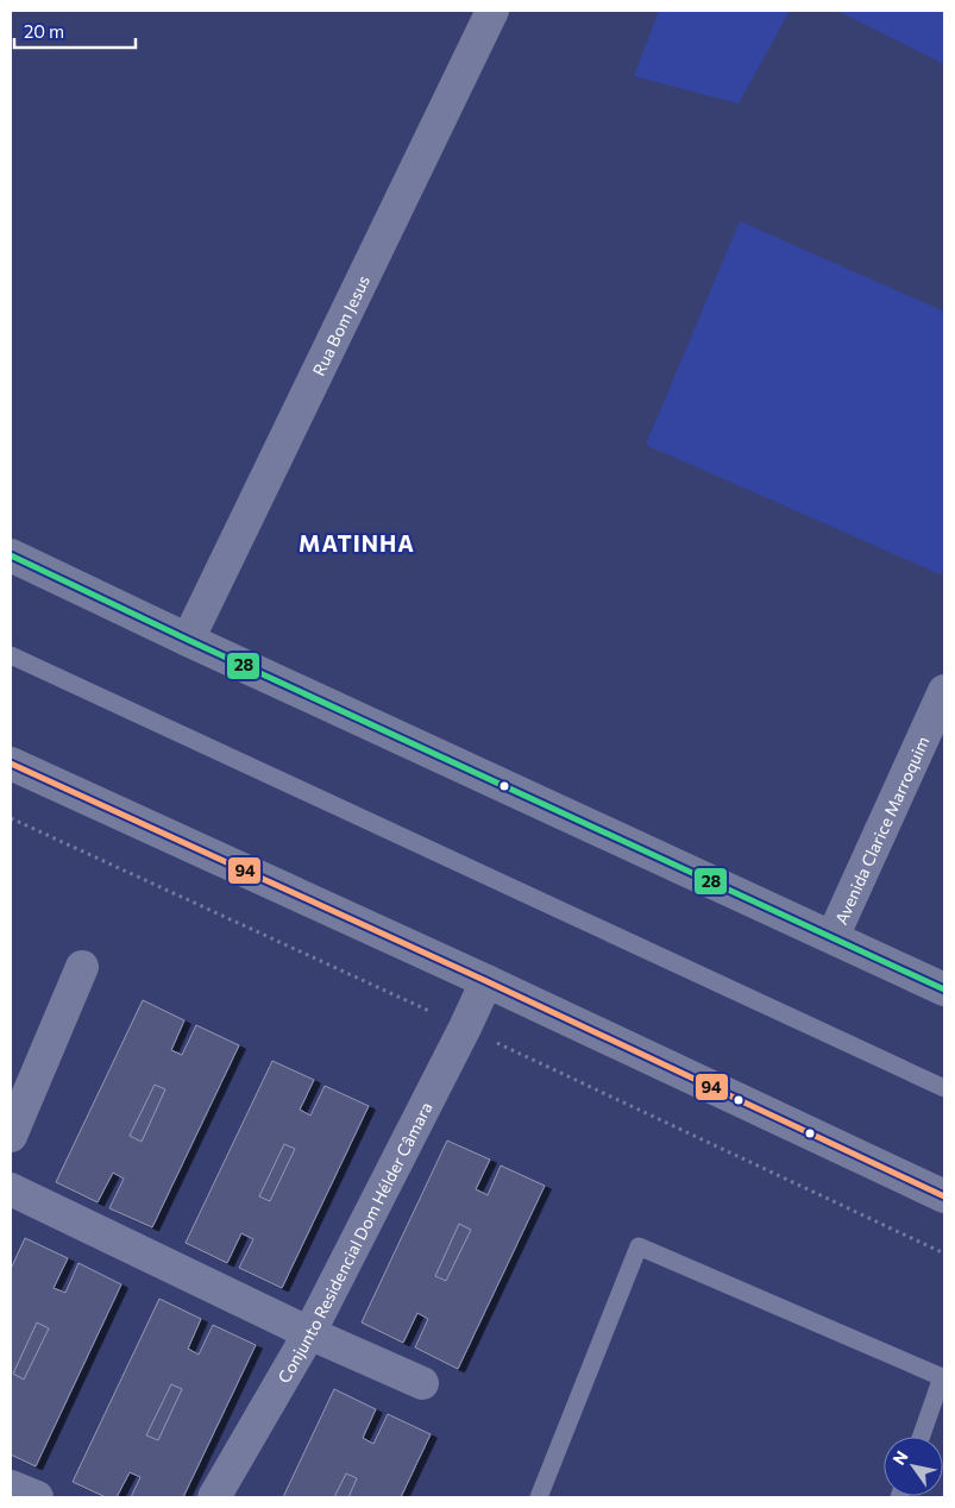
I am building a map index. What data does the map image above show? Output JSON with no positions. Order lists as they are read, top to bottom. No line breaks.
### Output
{"streets":{"street":["Rua Bom Jesus","Avenida Clarice Marroquim","Conjunto Residencial Dom Hélder Câmara"]},"districts":["MATINHA"],"lines":["transit line 28","transit line 94"],"scale_bar":"20 m","north":"top left"}
